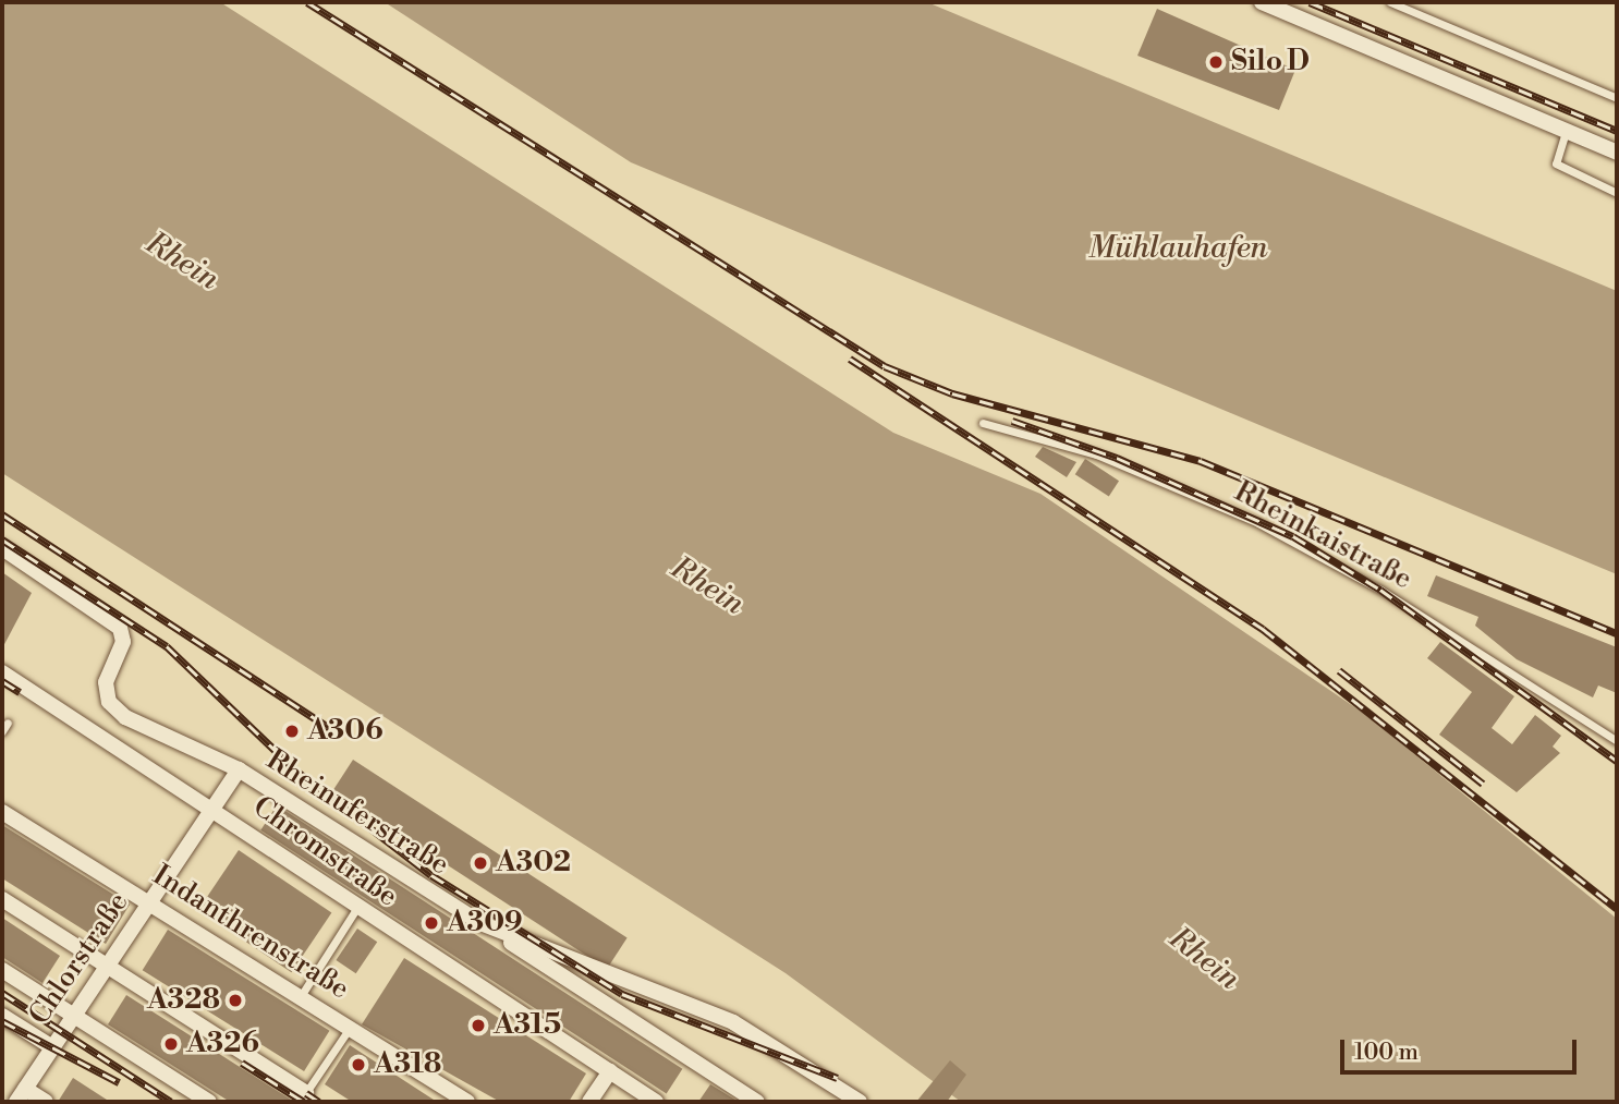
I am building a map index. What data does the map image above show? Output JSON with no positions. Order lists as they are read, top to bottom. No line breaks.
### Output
{"streets":{"street":["Rheinuferstraße","Chromstraße","Indanthrenstraße","Chlorstraße"],"lane":["Rheinkaistraße"]},"crossings":[["Rheinuferstraße","Chlorstraße"],["Chromstraße","Chlorstraße"],["Indanthrenstraße","Chlorstraße"]],"water":["Mühlauhafen","Rhein"],"places":["Silo D","A306","A302","A309","A328","A315","A326","A318"],"scale_bar":"100 m"}
